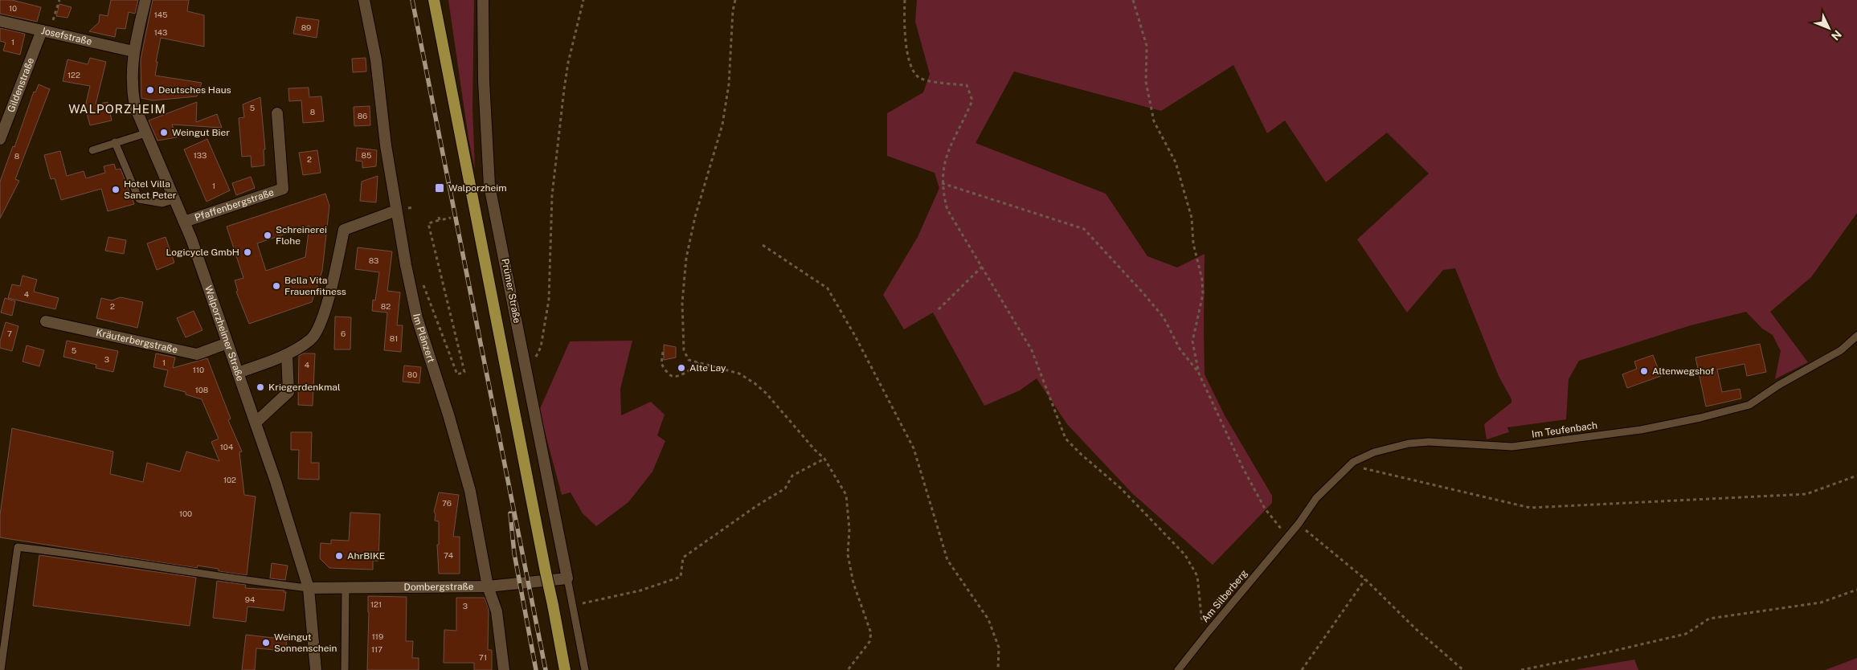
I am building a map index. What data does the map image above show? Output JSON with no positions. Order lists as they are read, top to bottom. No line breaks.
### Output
{"streets":{"street":["Josefstraße","Gildenstraße","Pfaffenbergstraße","Prümer Straße","Walporzheimer Straße","Im Plänzert","Kräuterbergstraße","Dombergstraße"],"lane":["Im Teufenbach","Am Silberberg"]},"crossings":[["Josefstraße","Gildenstraße"],["Josefstraße","Walporzheimer Straße"],["Pfaffenbergstraße","Walporzheimer Straße"],["Prümer Straße","Dombergstraße"],["Walporzheimer Straße","Kräuterbergstraße"],["Walporzheimer Straße","Dombergstraße"],["Im Plänzert","Dombergstraße"],["Im Teufenbach","Am Silberberg"]],"districts":["WALPORZHEIM"],"places":{"other":["Deutsches Haus","Weingut Bier","Hotel Villa Sanct Peter","Schreinerei Flohe","Logicycle GmbH","Bella Vita Frauenfitness","Alte Lay","Altenwegshof","Kriegerdenkmal","AhrBIKE","Weingut Sonnenschein"],"transit":["Walporzheim"]},"house_numbers":["10","145","89","143","1","122","5","8","86","133","85","8","2","1","83","4","2","82","7","6","81","5","3","1","4","110","80","108","104","102","76","100","74","94","121","3","119","117","71"],"north":"bottom right"}
